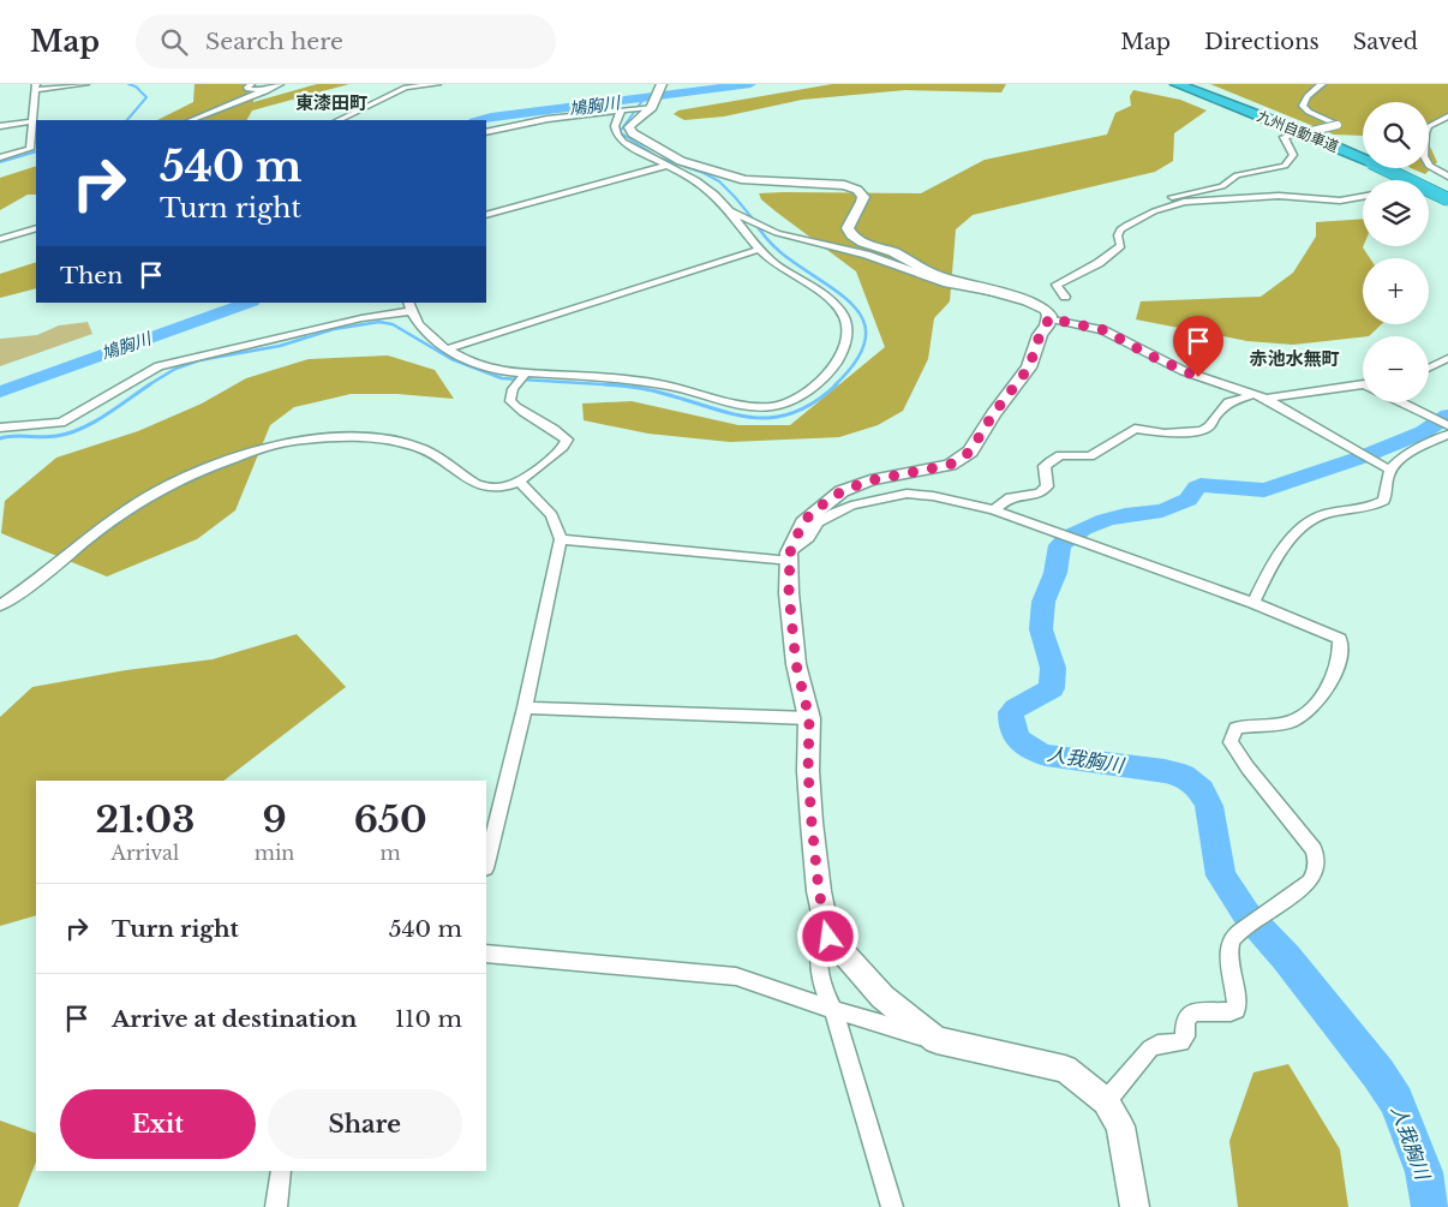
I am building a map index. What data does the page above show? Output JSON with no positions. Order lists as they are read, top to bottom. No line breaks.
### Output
{"streets":{"highway":["九州自動車道"]},"districts":["東漆田町","赤池水無町"],"water":["鳩胸川","人我胸川"],"page":{"header":"Map","search":"Search here","nav":["Map","Directions","Saved"],"map_buttons":["+","−"],"turn":["540 m","Turn right"],"then":"Then","eta":["21:03","Arrival","9","min","650","m"],"list":[{"name":"Turn right","value":"540 m"},{"name":"Arrive at destination","value":"110 m"}],"buttons":["Exit","Share"]}}
